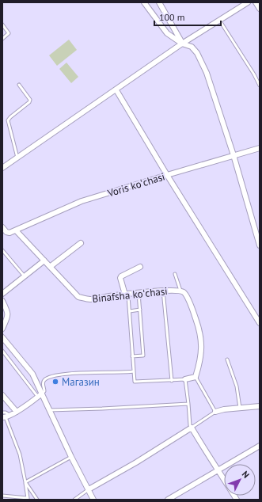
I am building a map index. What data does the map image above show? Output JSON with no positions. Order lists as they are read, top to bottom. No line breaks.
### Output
{"streets":{"street":["Voris koʻchasi","Binafsha koʻchasi"]},"crossings":[["Voris koʻchasi","Binafsha koʻchasi"]],"places":["Магазин"],"scale_bar":"100 m","north":"top right"}
